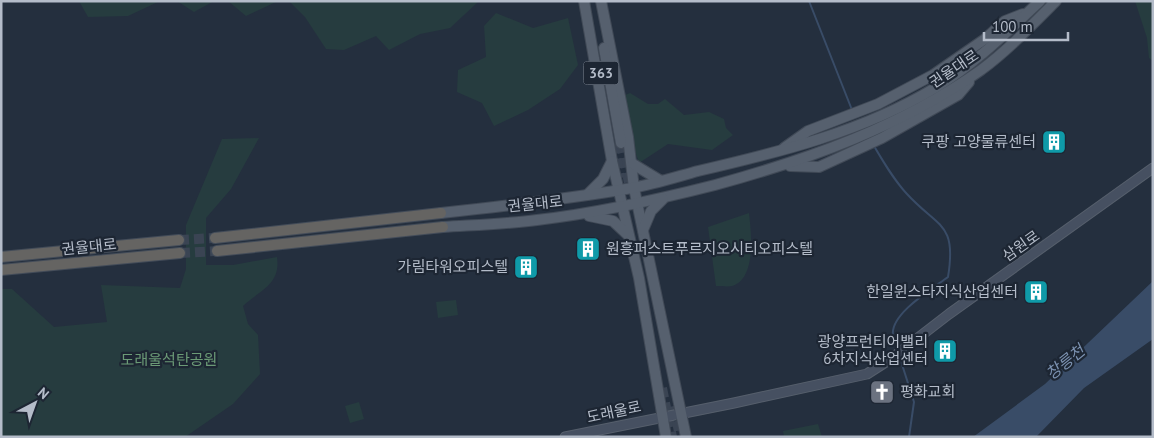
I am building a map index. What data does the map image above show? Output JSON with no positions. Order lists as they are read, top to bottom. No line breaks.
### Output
{"streets":{"highway":["권율대로"],"main road":["363","삼원로","도래울로"]},"water":["창릉천"],"parks":["도래울석탄공원"],"places":{"building":["쿠팡 고양물류센터","원흥퍼스트푸르지오시티오피스텔","가림타워오피스텔","한일윈스타지식산업센터","광양프런티어밸리 6차지식산업센터"],"church":["평화교회"]},"scale_bar":"100 m","north":"top right"}
